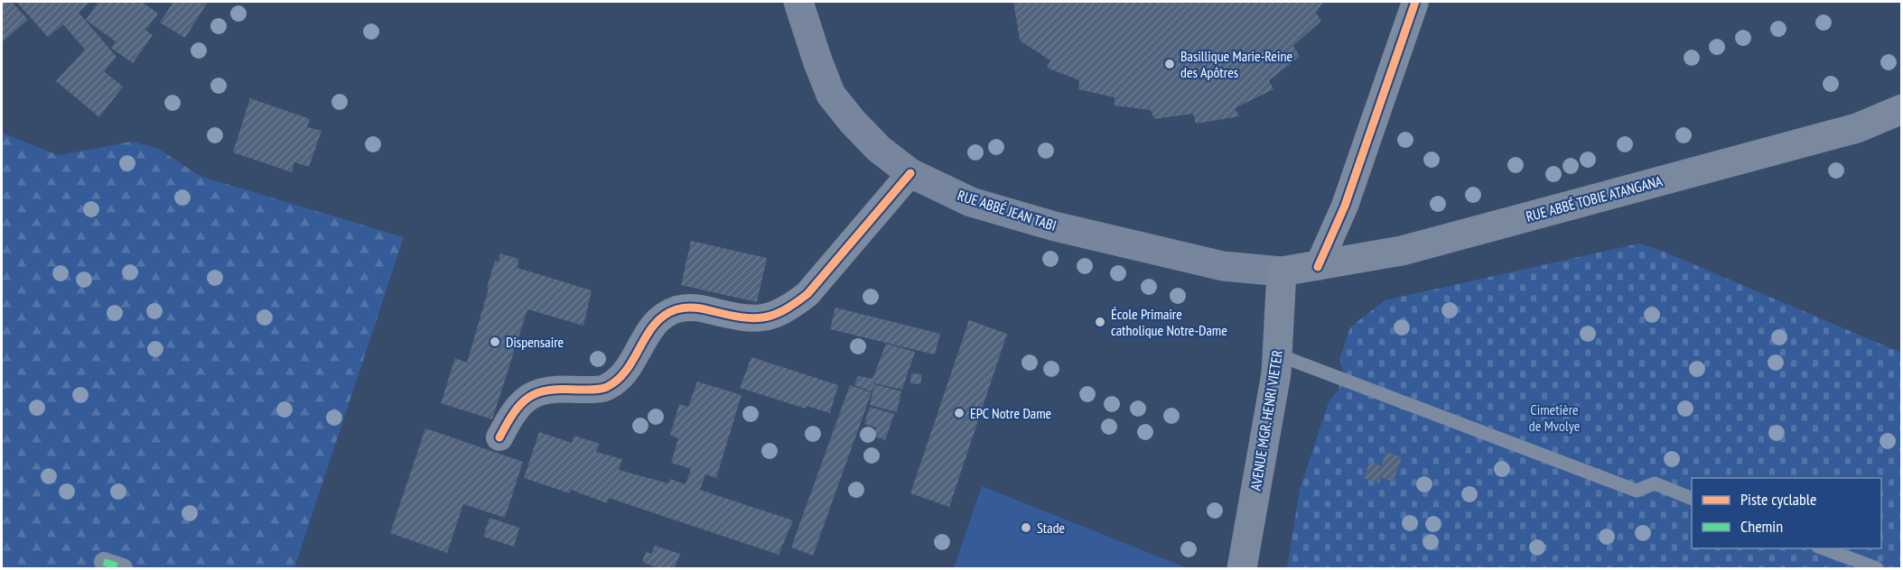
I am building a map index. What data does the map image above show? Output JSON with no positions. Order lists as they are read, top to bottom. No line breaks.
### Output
{"streets":{"main road":["RUE ABBÉ TOBIE ATANGANA","RUE ABBÉ JEAN TABI","AVENUE MGR. HENRI VIETER"]},"crossings":[["RUE ABBÉ TOBIE ATANGANA","RUE ABBÉ JEAN TABI"],["RUE ABBÉ TOBIE ATANGANA","AVENUE MGR. HENRI VIETER"],["RUE ABBÉ JEAN TABI","AVENUE MGR. HENRI VIETER"]],"parks":["Cimetière de Mvolye"],"places":["Basillique Marie-Reine des Apôtres","École Primaire catholique Notre-Dame","Dispensaire","EPC Notre Dame","Stade"],"legend":["Piste cyclable","Chemin"]}
